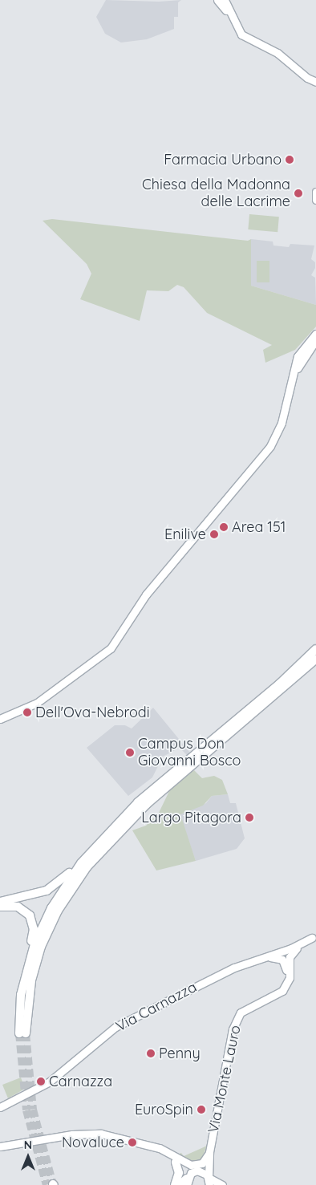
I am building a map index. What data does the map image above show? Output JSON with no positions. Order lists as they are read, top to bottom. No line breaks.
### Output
{"streets":{"main road":["Via Carnazza","Via Monte Lauro"]},"places":["Farmacia Urbano","Chiesa della Madonna delle Lacrime","Area 151","Enilive","Dell'Ova-Nebrodi","Campus Don Giovanni Bosco","Largo Pitagora","Penny","Carnazza","EuroSpin","Novaluce"],"north":"top"}
